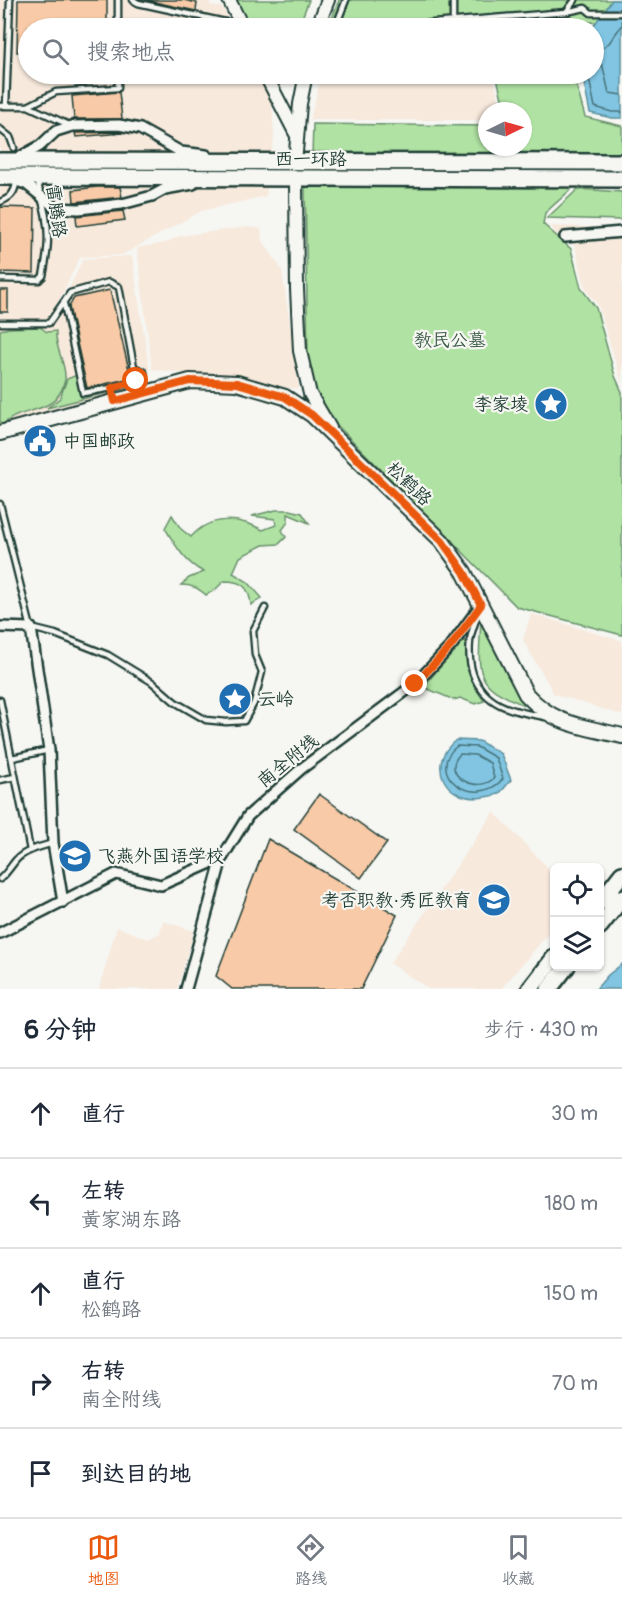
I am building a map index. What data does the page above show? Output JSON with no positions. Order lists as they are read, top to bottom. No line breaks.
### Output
{"streets":{"highway":["西一环路"],"main road":["松鹤路"],"street":["南全附线"],"lane":["雷腾路"]},"crossings":[["西一环路","雷腾路"],["松鹤路","南全附线"]],"parks":["教民公墓"],"places":{"place":["李家堎","云岭"],"public building":["中国邮政"],"school or university":["飞燕外国语学校","考否职教·秀匠教育"]},"north":"right","page":{"search":"搜索地点","heading":["6 分钟","步行 · 430 m"],"list":[["直行","30 m"],["左转","黄家湖东路","180 m"],["直行","松鹤路","150 m"],["右转","南全附线","70 m"],"到达目的地"],"nav":["地图","路线","收藏"]}}
